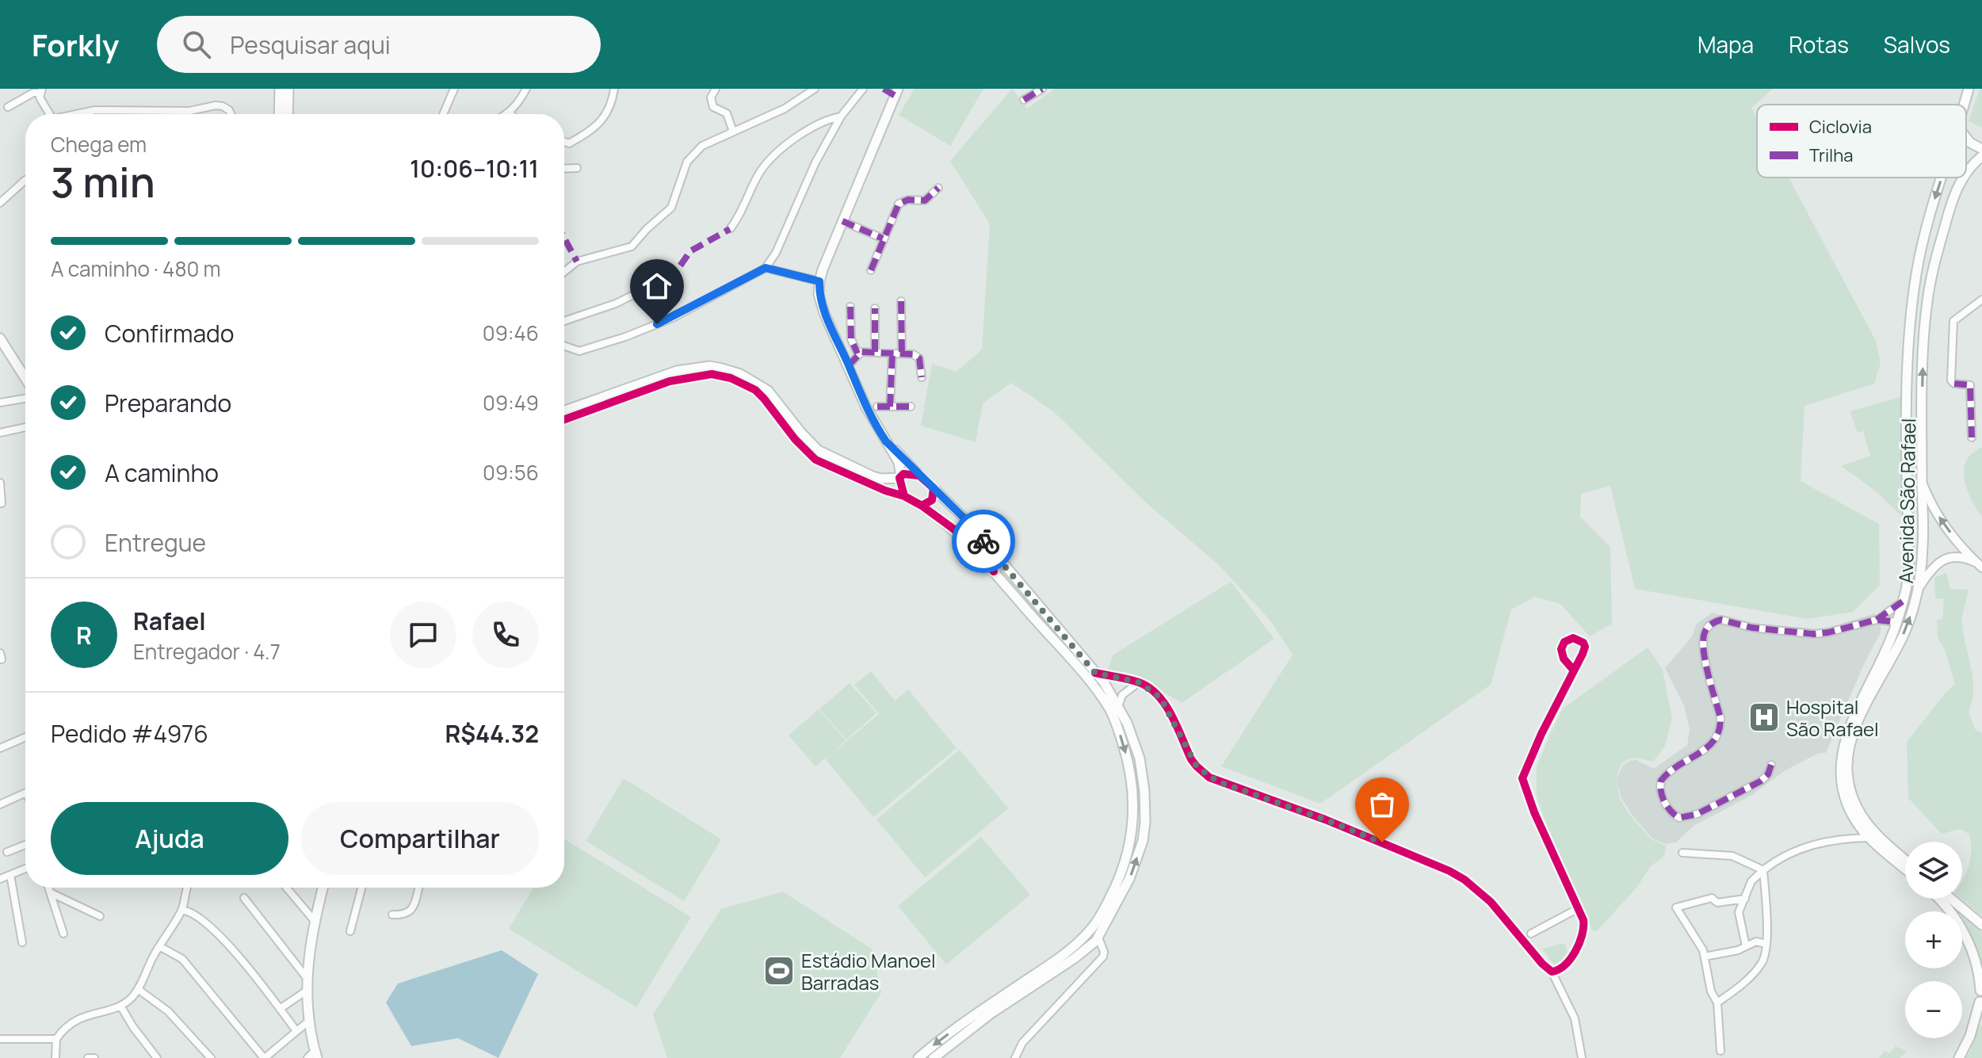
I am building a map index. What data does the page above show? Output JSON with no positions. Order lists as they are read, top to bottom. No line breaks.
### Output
{"streets":{"main road":["Avenida São Rafael"]},"places":{"hospital":["Hospital São Rafael"],"sports":["Estádio Manoel Barradas"]},"legend":["Ciclovia","Trilha"],"page":{"header":"Forkly","search":"Pesquisar aqui","nav":["Mapa","Rotas","Salvos"],"heading":["3 min","Chega em","10:06–10:11"],"panel":["Rafael","Entregador · 4.7","Pedido #4976","R$44.32"],"bar":"A caminho · 480 m","list":[["Confirmado","09:46"],["Preparando","09:49"],["A caminho","09:56"],"Entregue"],"round":"R","buttons":["Ajuda","Compartilhar"],"map_buttons":["+","−"]}}
